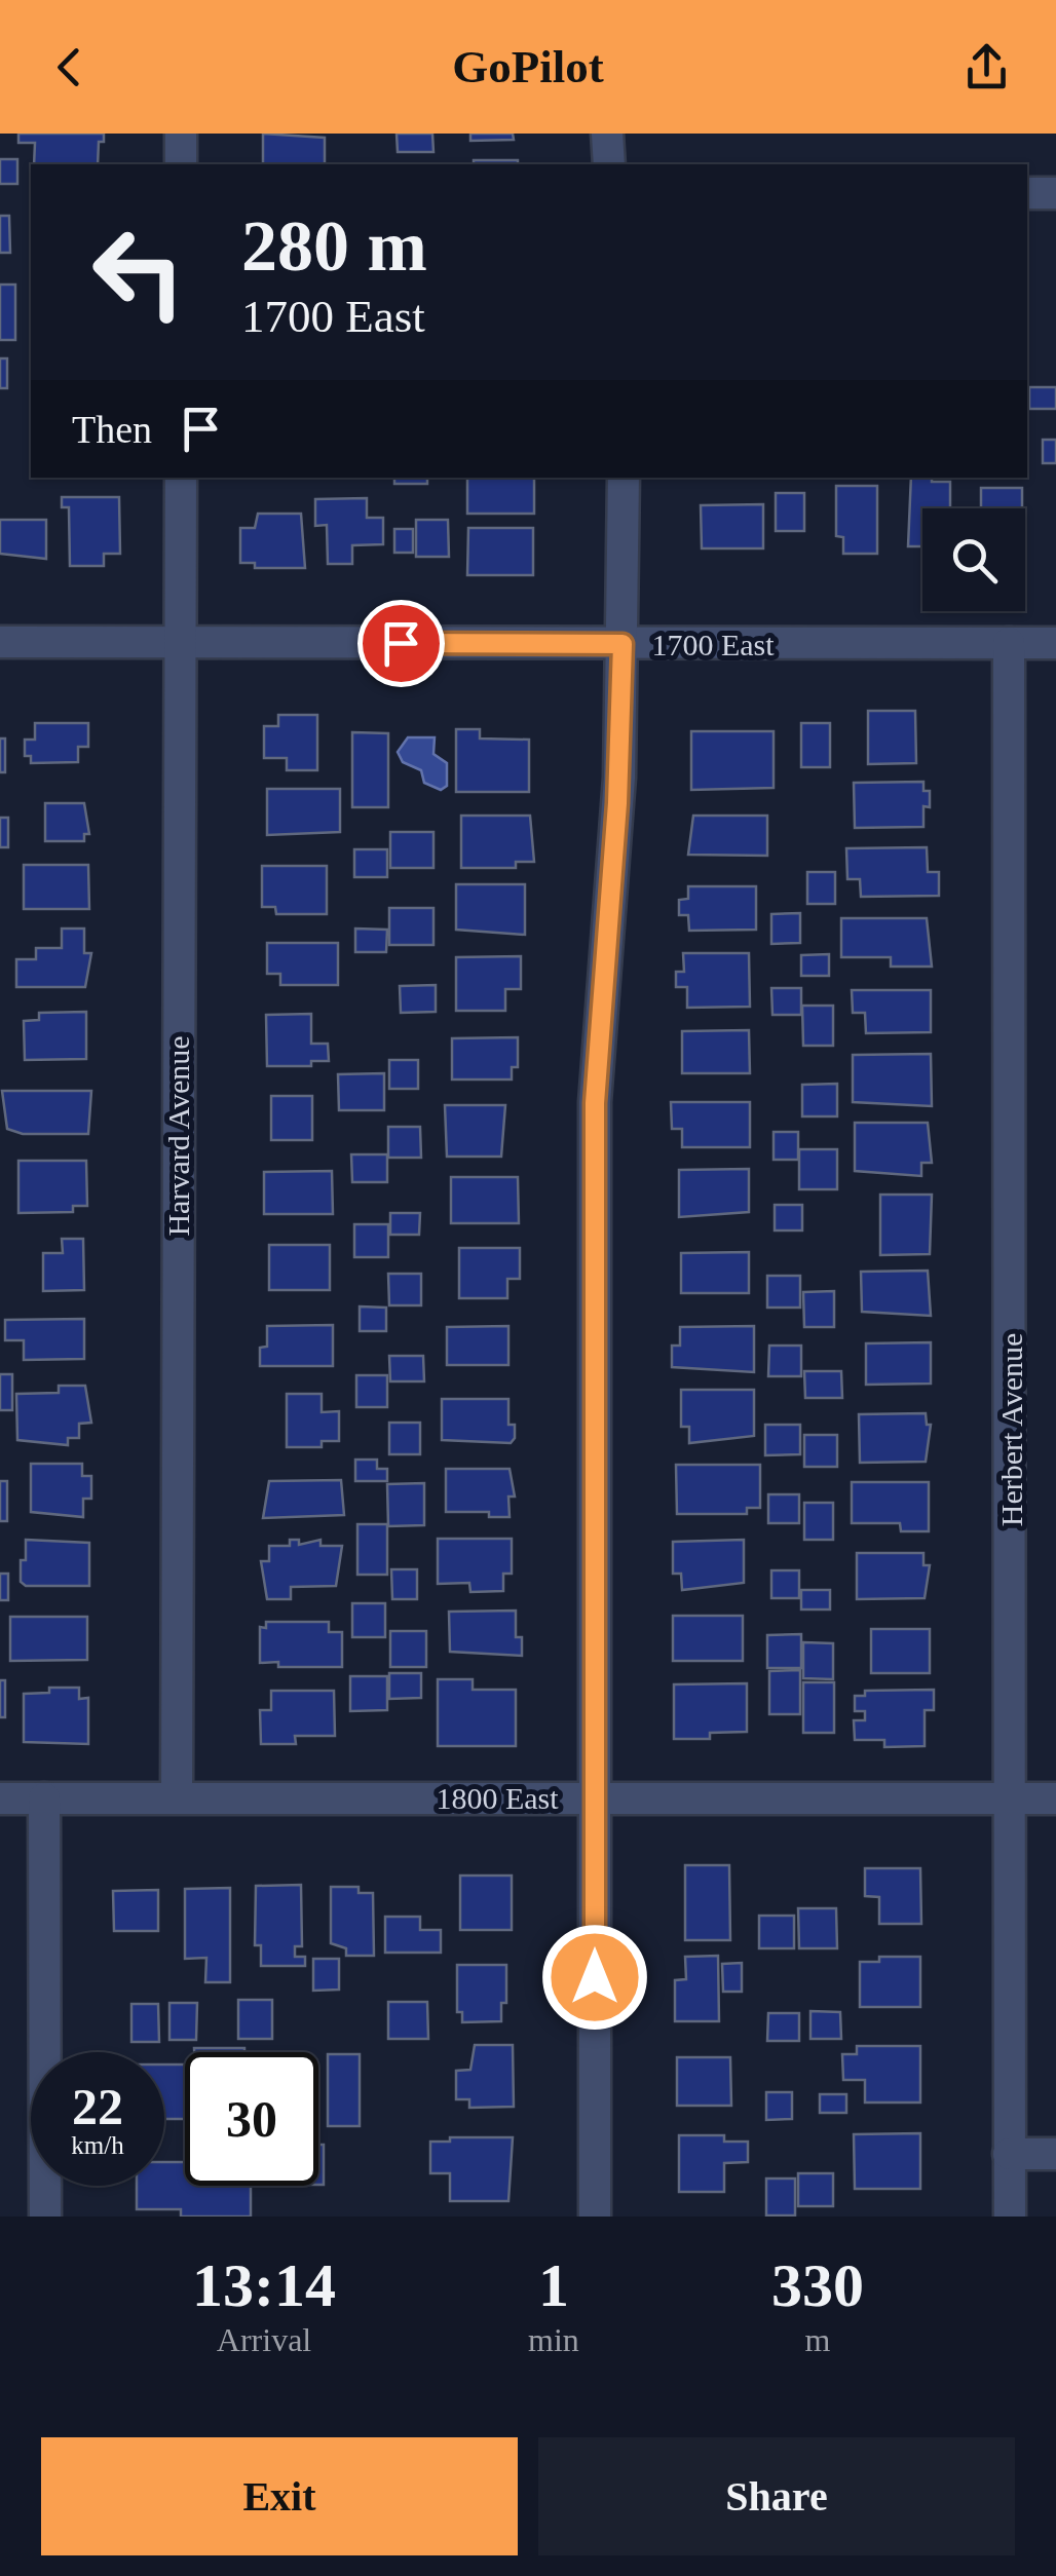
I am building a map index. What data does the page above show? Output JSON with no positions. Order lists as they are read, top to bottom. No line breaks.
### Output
{"streets":{"street":["1700 East","Harvard Avenue","Herbert Avenue","1800 East"]},"crossings":[["1700 East","Harvard Avenue"],["1700 East","Herbert Avenue"],["Harvard Avenue","1800 East"],["Herbert Avenue","1800 East"]],"page":{"header":"GoPilot","turn":["280 m","1700 East"],"then":"Then","speed":"22 km/h","limit":"30","eta":["13:14","Arrival","1","min","330","m"],"buttons":["Exit","Share"]}}
